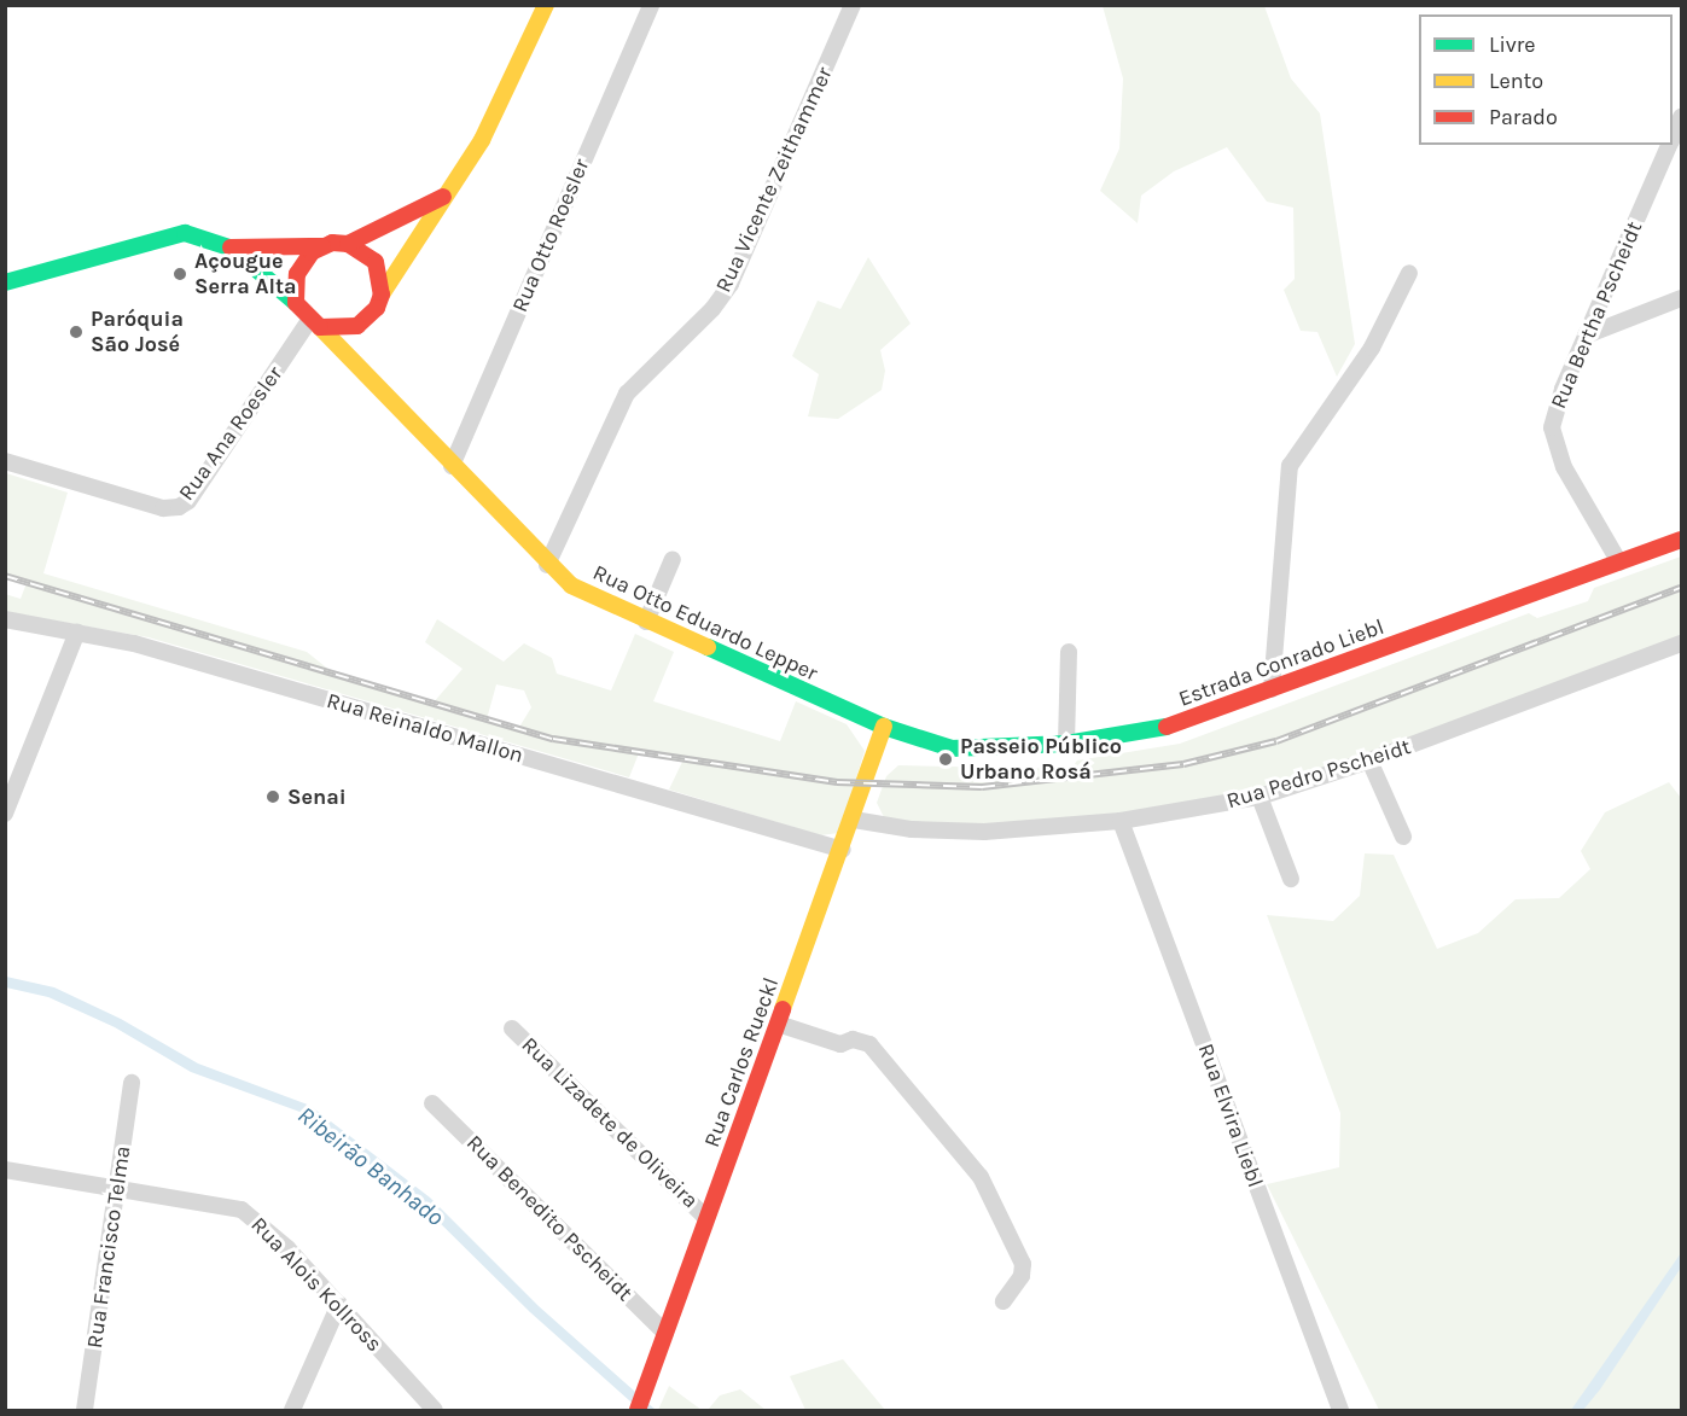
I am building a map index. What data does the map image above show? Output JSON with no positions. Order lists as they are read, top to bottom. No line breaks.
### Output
{"streets":{"main road":["Rua Otto Eduardo Lepper","Estrada Conrado Liebl","Rua Carlos Rueckl"],"street":["Rua Vicente Zeithammer","Rua Otto Roesler","Rua Bertha Pscheidt","Rua Ana Roesler","Rua Reinaldo Mallon","Rua Pedro Pscheidt","Rua Elvira Liebl","Rua Lizadete de Oliveira","Rua Benedito Pscheidt","Rua Francisco Telma","Rua Alois Kollross"]},"crossings":[["Rua Vicente Zeithammer","Rua Otto Eduardo Lepper"],["Rua Otto Roesler","Rua Otto Eduardo Lepper"],["Rua Bertha Pscheidt","Estrada Conrado Liebl"],["Rua Ana Roesler","Rua Otto Eduardo Lepper"],["Rua Otto Eduardo Lepper","Estrada Conrado Liebl"],["Rua Otto Eduardo Lepper","Rua Carlos Rueckl"],["Estrada Conrado Liebl","Rua Carlos Rueckl"],["Rua Reinaldo Mallon","Rua Carlos Rueckl"],["Rua Pedro Pscheidt","Rua Carlos Rueckl"],["Rua Pedro Pscheidt","Rua Elvira Liebl"],["Rua Carlos Rueckl","Rua Lizadete de Oliveira"],["Rua Carlos Rueckl","Rua Benedito Pscheidt"],["Rua Francisco Telma","Rua Alois Kollross"]],"water":["Ribeirão Banhado"],"places":["Açougue Serra Alta","Paróquia São José","Passeio Público Urbano Rosá","Senai"],"legend":["Livre","Lento","Parado"]}
